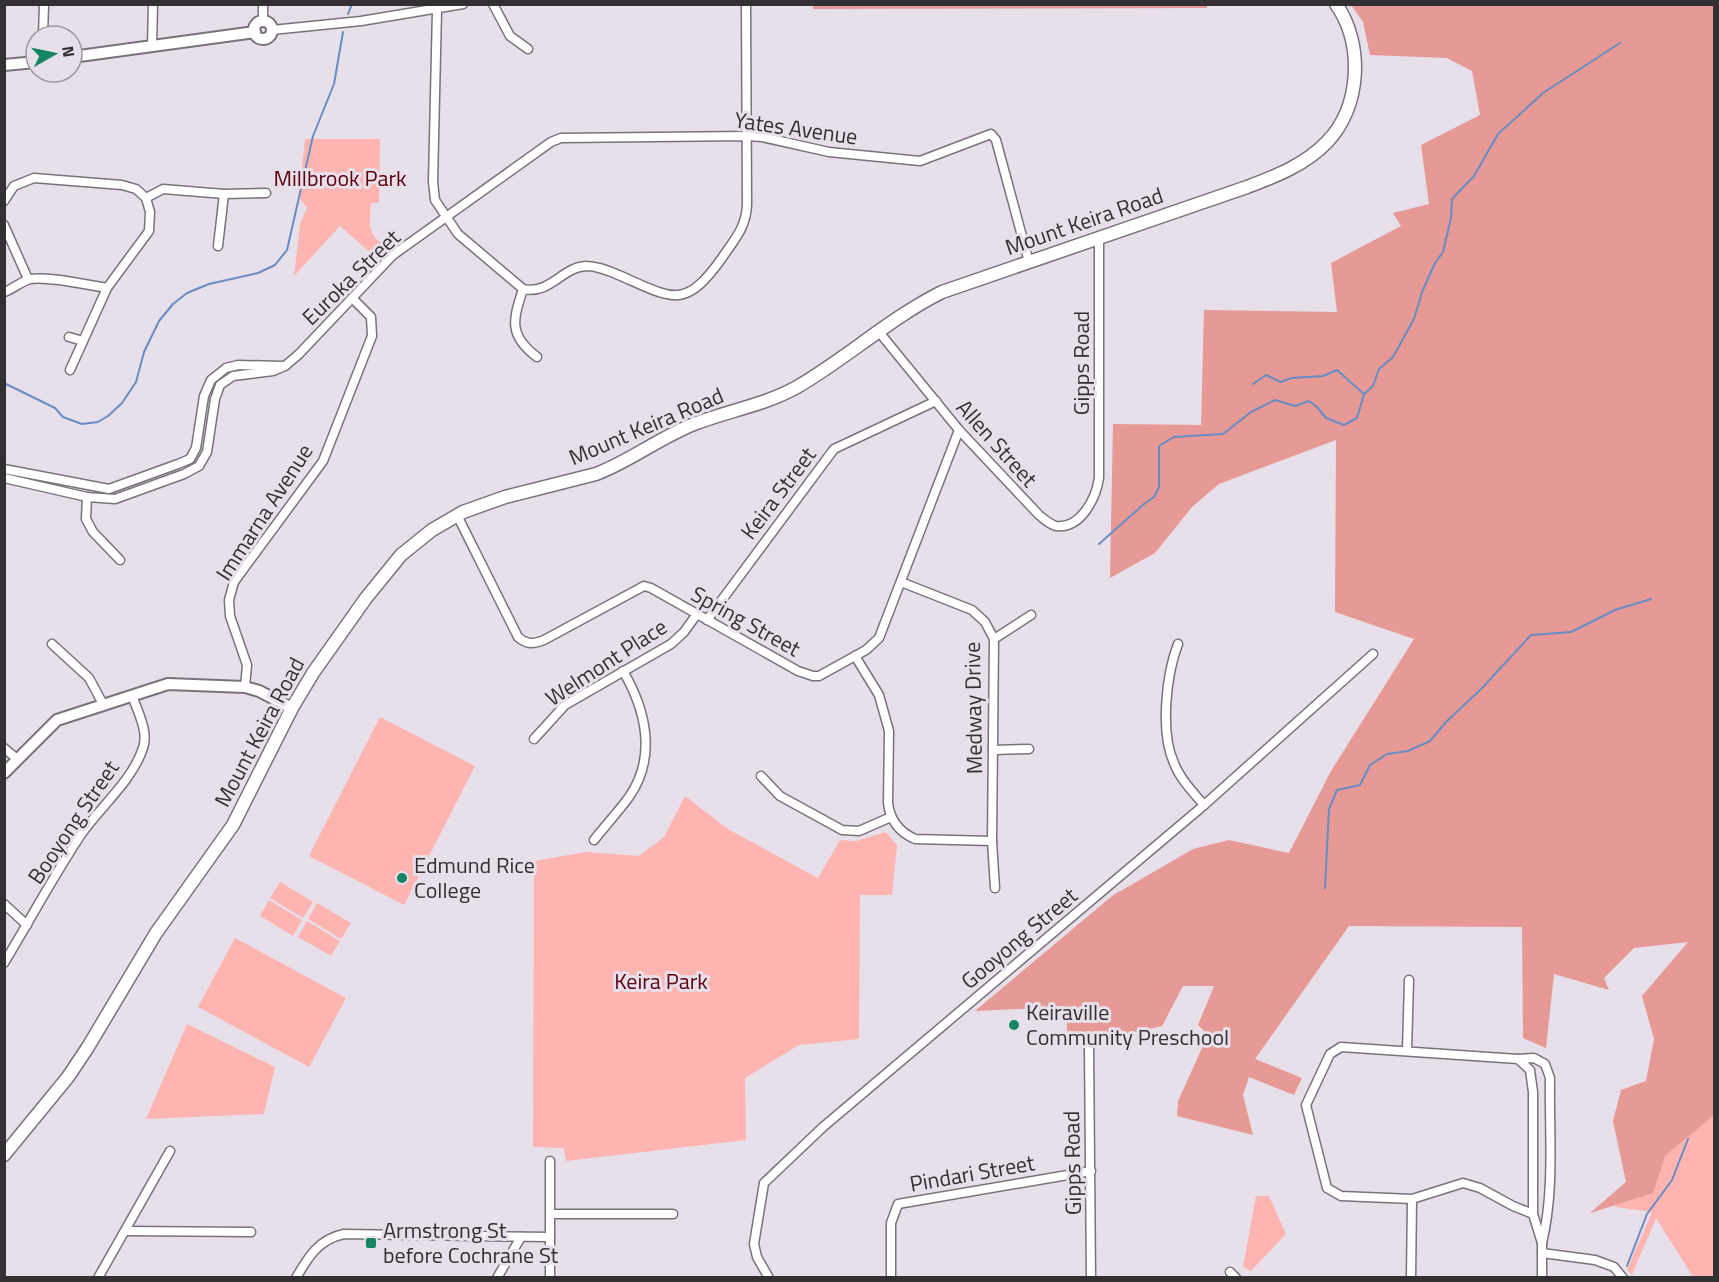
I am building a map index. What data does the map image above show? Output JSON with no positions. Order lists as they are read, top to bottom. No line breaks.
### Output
{"streets":{"main road":["Mount Keira Road"],"street":["Yates Avenue","Euroka Street","Gipps Road","Allen Street","Keira Street","Immarna Avenue","Spring Street","Welmont Place","Medway Drive","Booyong Street","Gooyong Street","Pindari Street"]},"crossings":[["Yates Avenue","Mount Keira Road"],["Yates Avenue","Euroka Street"],["Mount Keira Road","Gipps Road"],["Mount Keira Road","Allen Street"],["Mount Keira Road","Spring Street"],["Euroka Street","Immarna Avenue"],["Gipps Road","Allen Street"],["Gipps Road","Pindari Street"],["Allen Street","Keira Street"],["Allen Street","Spring Street"],["Keira Street","Spring Street"],["Spring Street","Welmont Place"],["Spring Street","Medway Drive"]],"parks":["Millbrook Park","Keira Park"],"places":{"other":["Edmund Rice College","Keiraville Community Preschool"],"transit":["Armstrong St before Cochrane St"]},"north":"right"}
